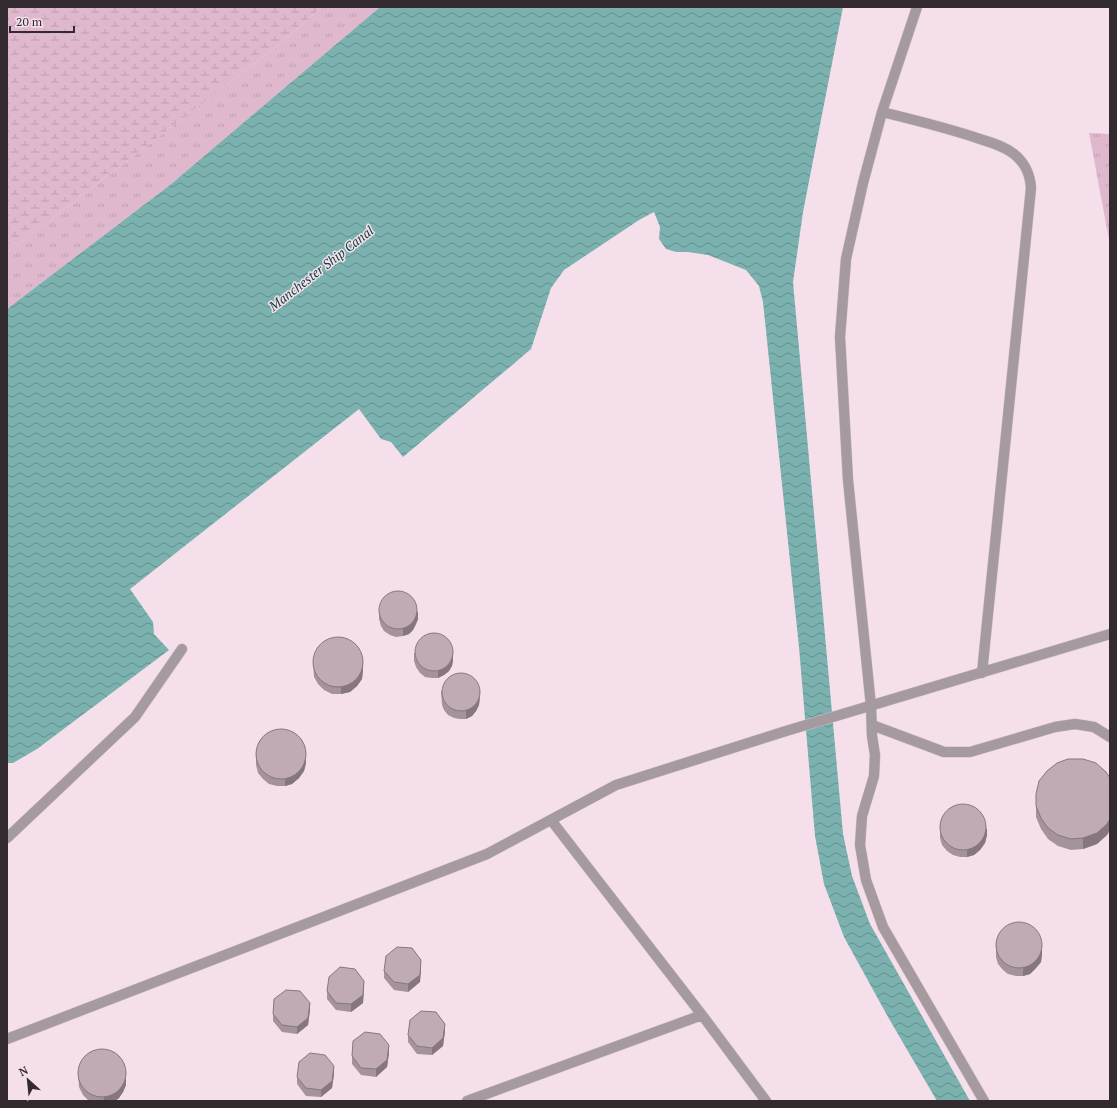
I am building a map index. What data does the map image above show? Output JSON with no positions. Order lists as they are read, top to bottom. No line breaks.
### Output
{"water":["Manchester Ship Canal"],"scale_bar":"20 m","north":"top left"}
